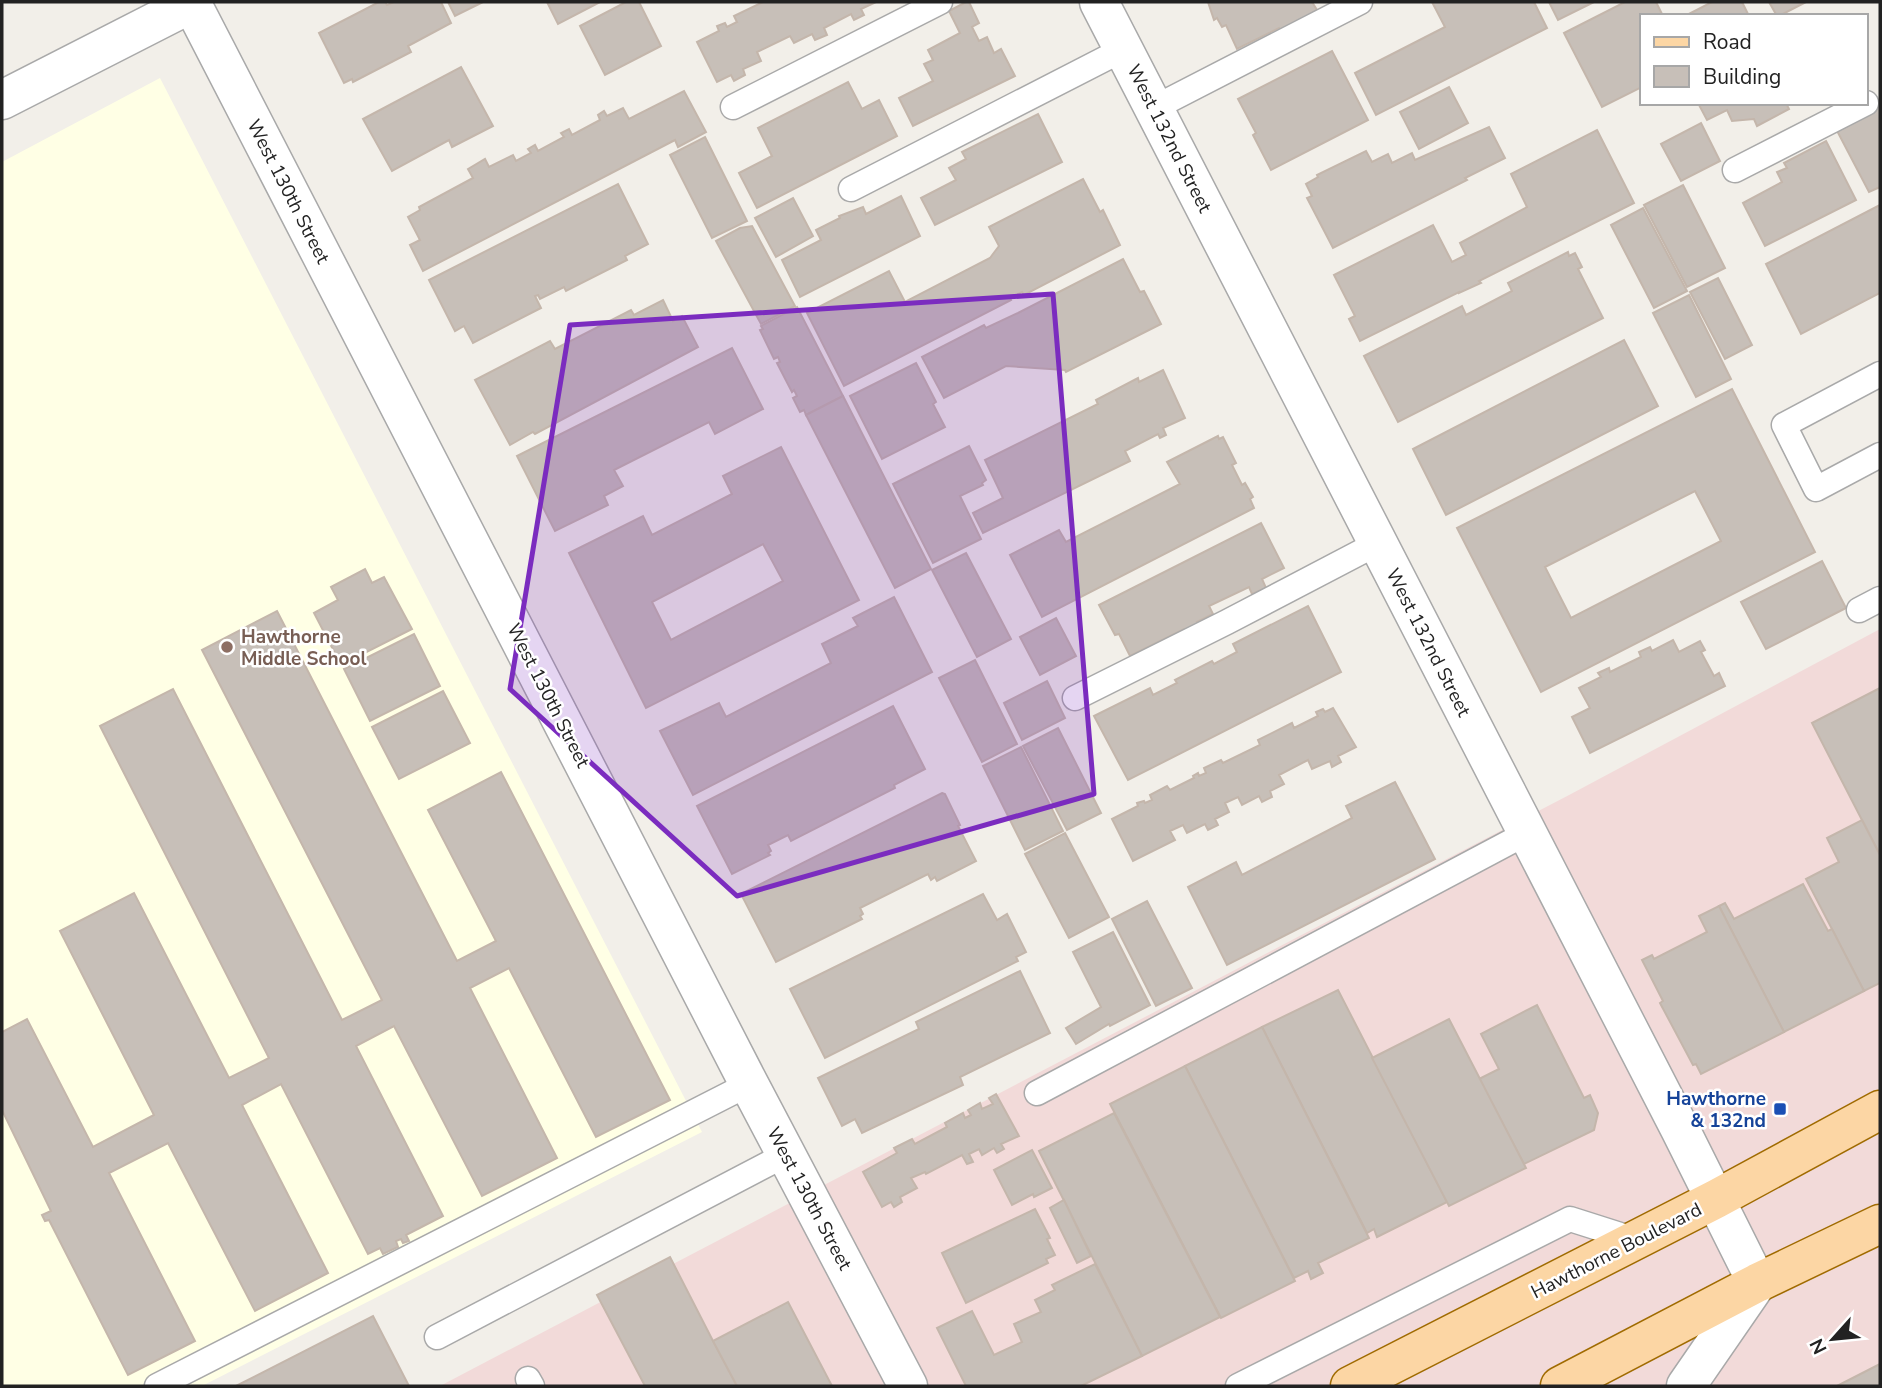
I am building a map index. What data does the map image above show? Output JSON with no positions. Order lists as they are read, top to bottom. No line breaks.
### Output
{"streets":{"main road":["Hawthorne Boulevard"],"street":["West 132nd Street","West 130th Street"]},"crossings":[["West 132nd Street","Hawthorne Boulevard"]],"places":{"other":["Hawthorne Middle School"],"transit":["Hawthorne & 132nd"]},"legend":["Road","Building"],"north":"bottom left"}
